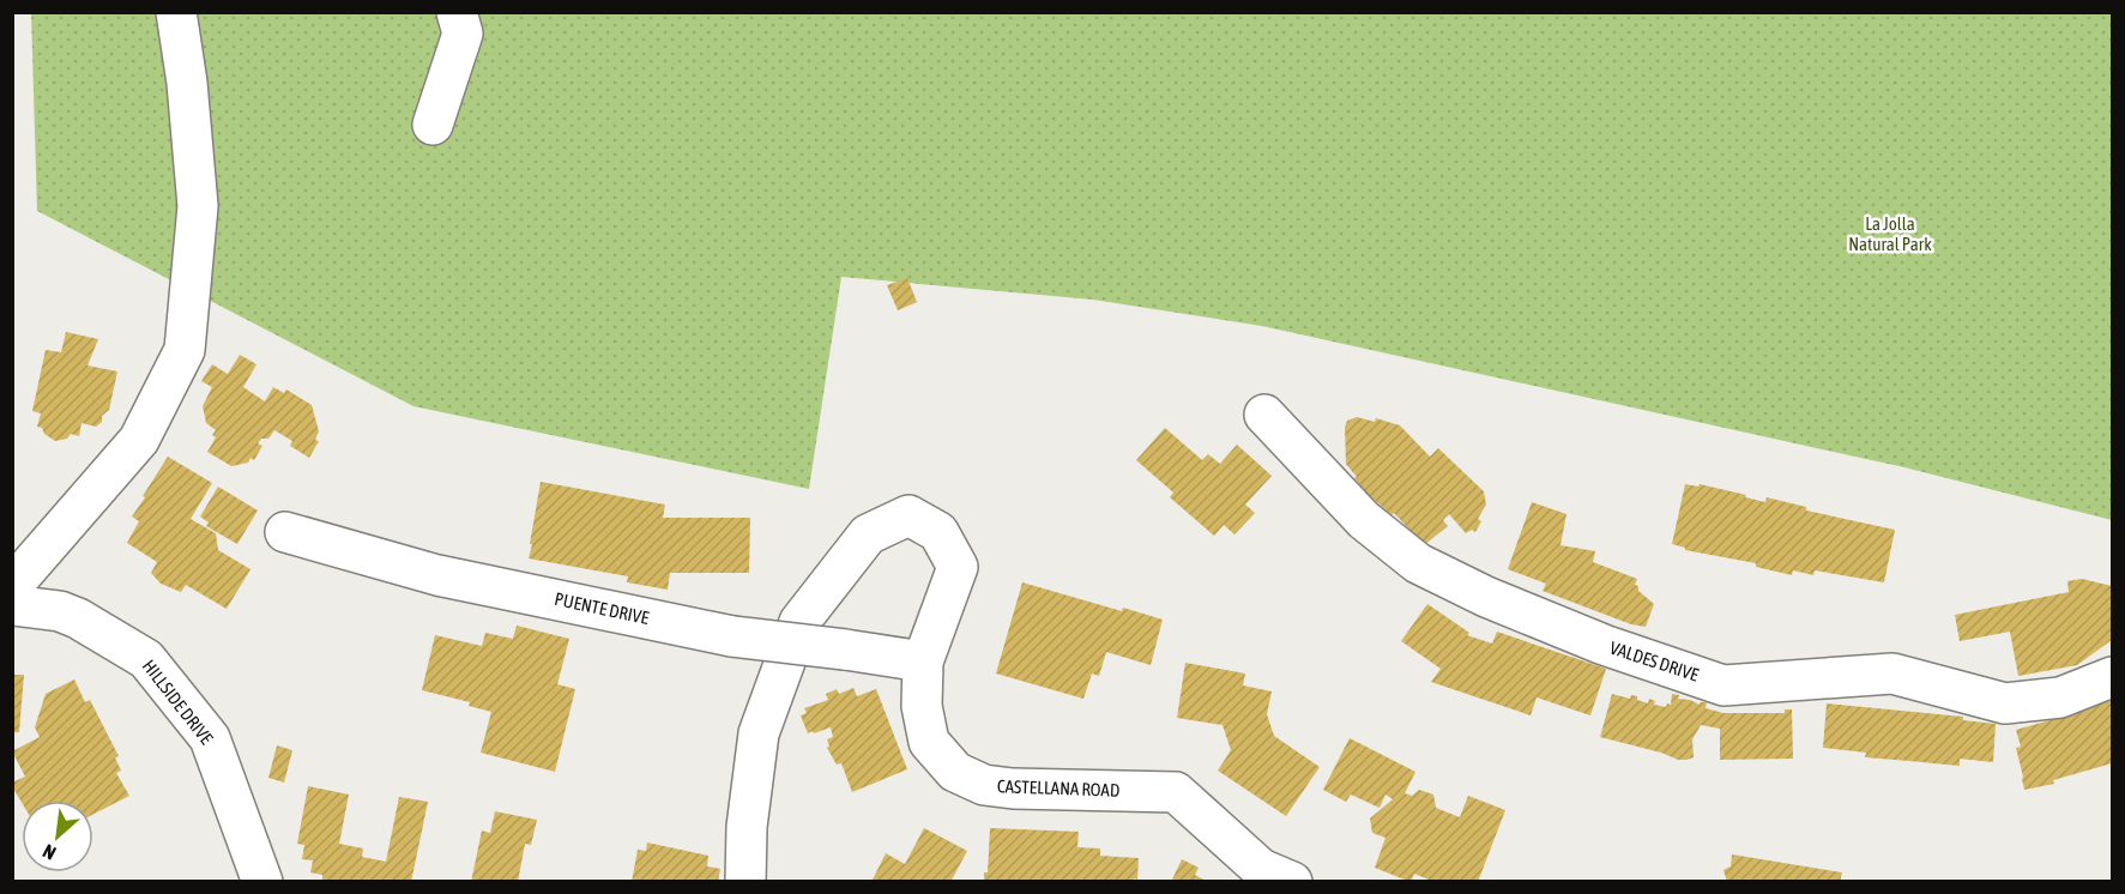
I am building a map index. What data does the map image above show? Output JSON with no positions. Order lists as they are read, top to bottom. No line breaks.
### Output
{"streets":{"street":["PUENTE DRIVE","VALDES DRIVE","HILLSIDE DRIVE","CASTELLANA ROAD"]},"crossings":[["PUENTE DRIVE","CASTELLANA ROAD"]],"parks":["La Jolla Natural Park"],"north":"bottom left"}
